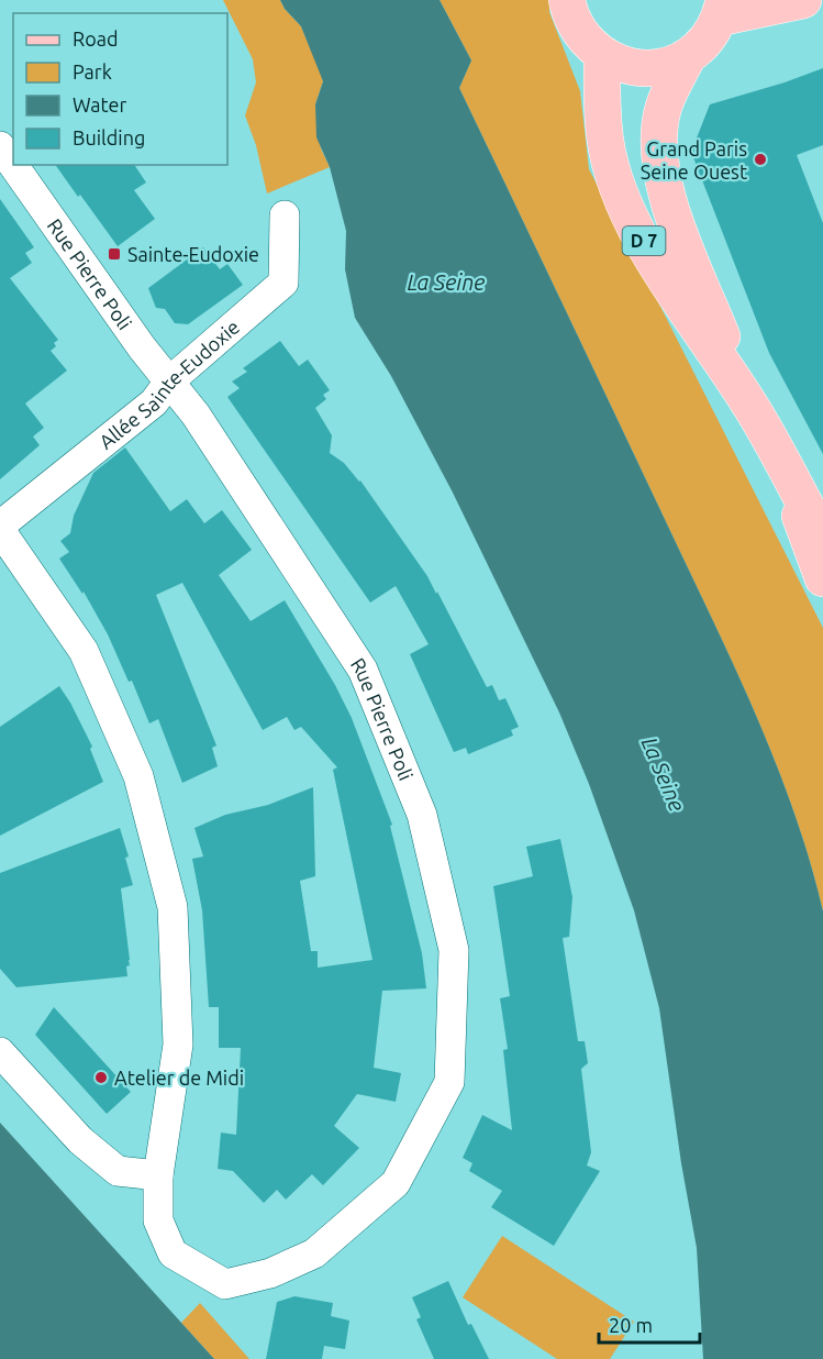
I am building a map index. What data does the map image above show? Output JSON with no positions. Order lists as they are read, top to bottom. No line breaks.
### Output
{"streets":{"main road":["D 7"],"street":["Rue Pierre Poli","Allée Sainte-Eudoxie"]},"crossings":[["Rue Pierre Poli","Allée Sainte-Eudoxie"]],"water":["La Seine"],"places":{"other":["Grand Paris Seine Ouest","Atelier de Midi"],"transit":["Sainte-Eudoxie"]},"legend":["Road","Park","Water","Building"],"scale_bar":"20 m"}
